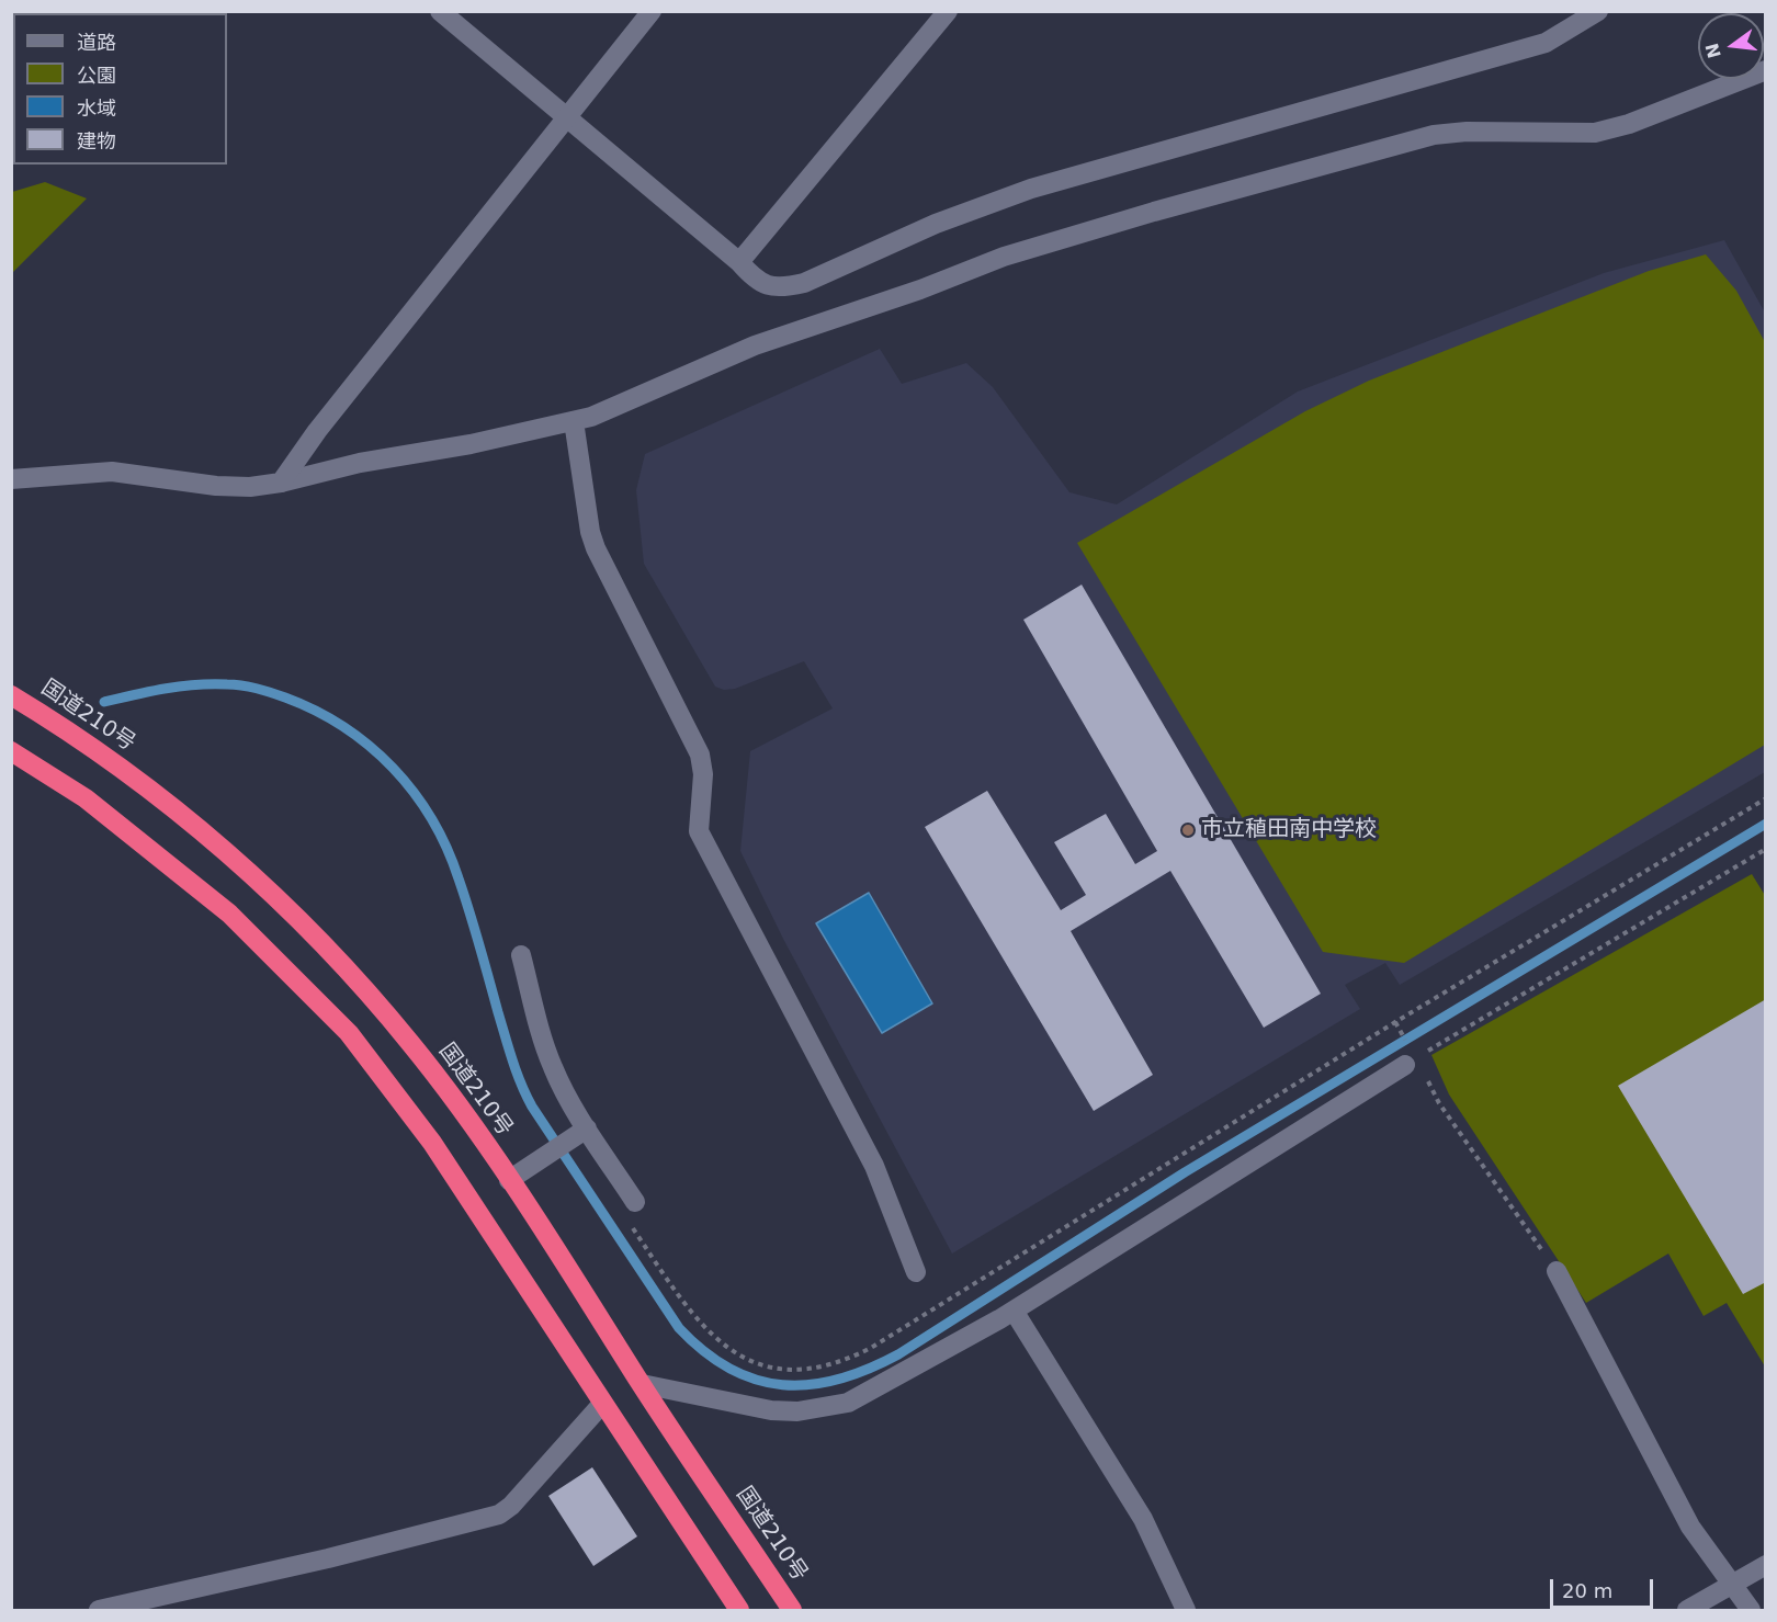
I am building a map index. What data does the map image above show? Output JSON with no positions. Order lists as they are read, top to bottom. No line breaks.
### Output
{"streets":{"highway":["国道210号"]},"places":["市立稙田南中学校"],"legend":["道路","公園","水域","建物"],"scale_bar":"20 m","north":"left"}
